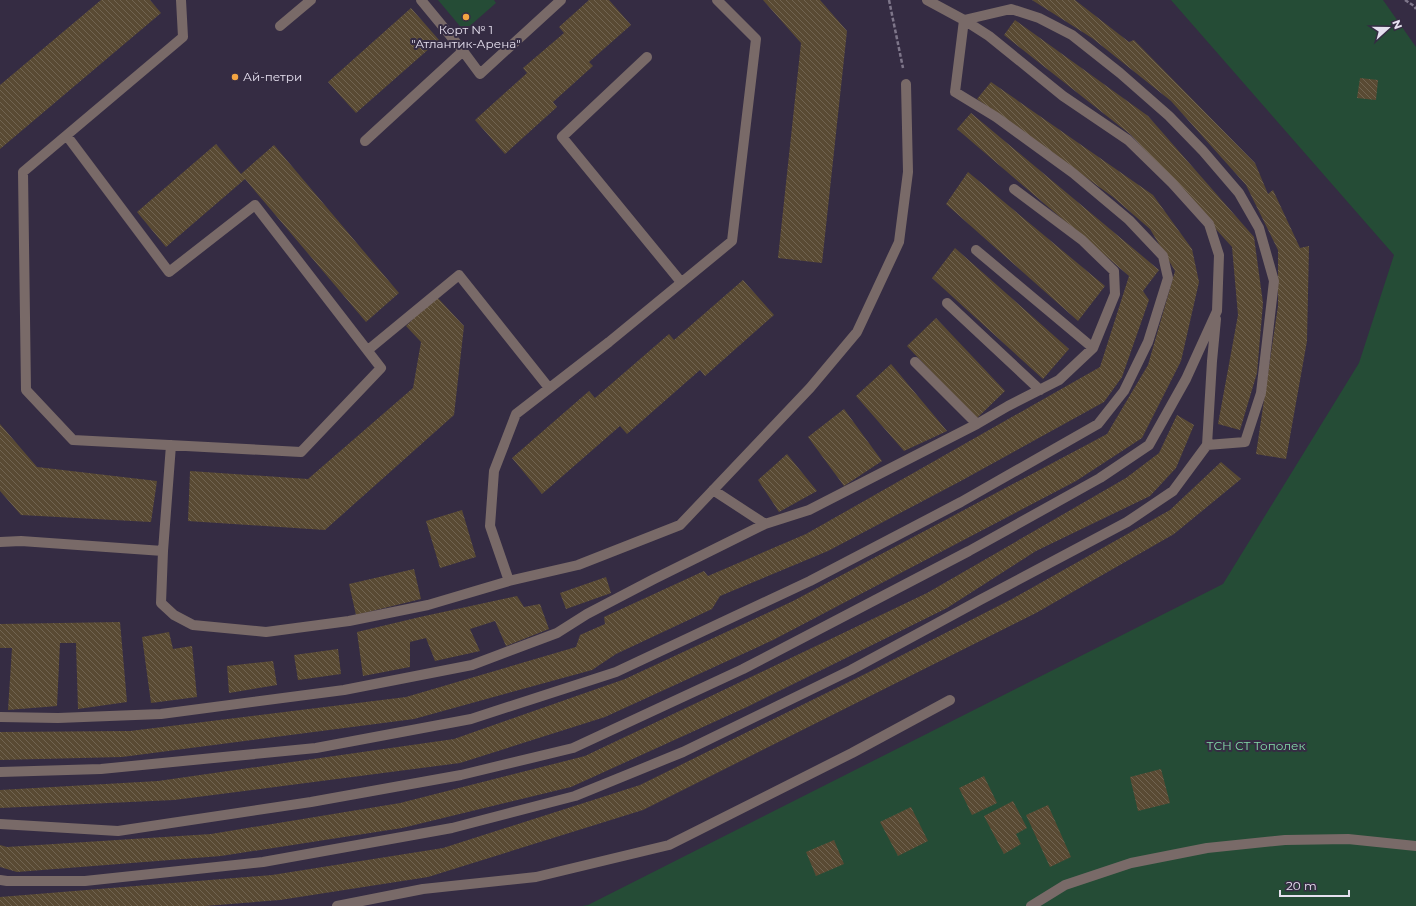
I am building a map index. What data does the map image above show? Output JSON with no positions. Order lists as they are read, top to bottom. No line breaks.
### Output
{"parks":["ТСН СТ Тополек"],"places":["Корт № 1 \"Атлантик-Арена\"","Ай-петри"],"scale_bar":"20 m","north":"right"}
